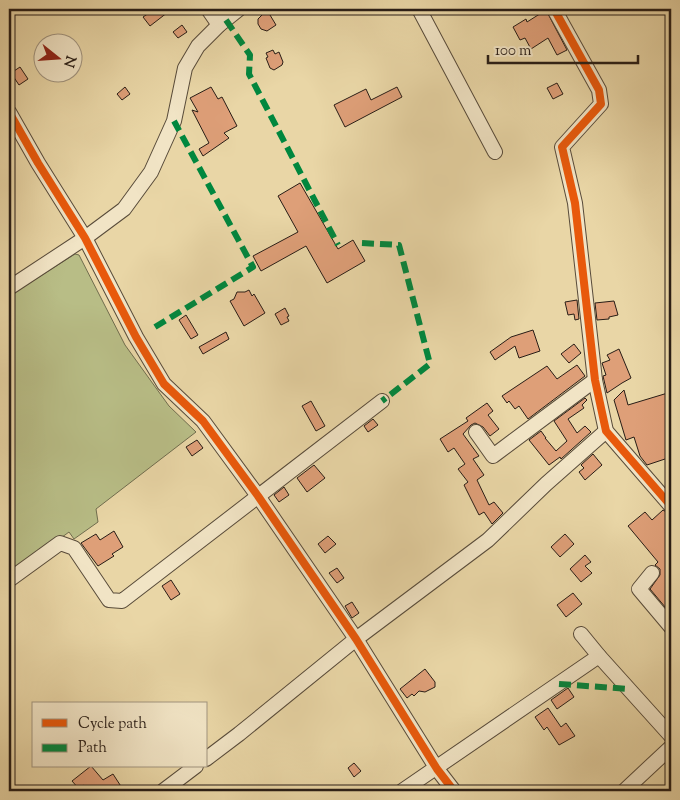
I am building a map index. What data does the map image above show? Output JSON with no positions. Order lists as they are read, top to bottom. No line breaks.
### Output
{"legend":["Cycle path","Path"],"scale_bar":"100 m","north":"right"}
